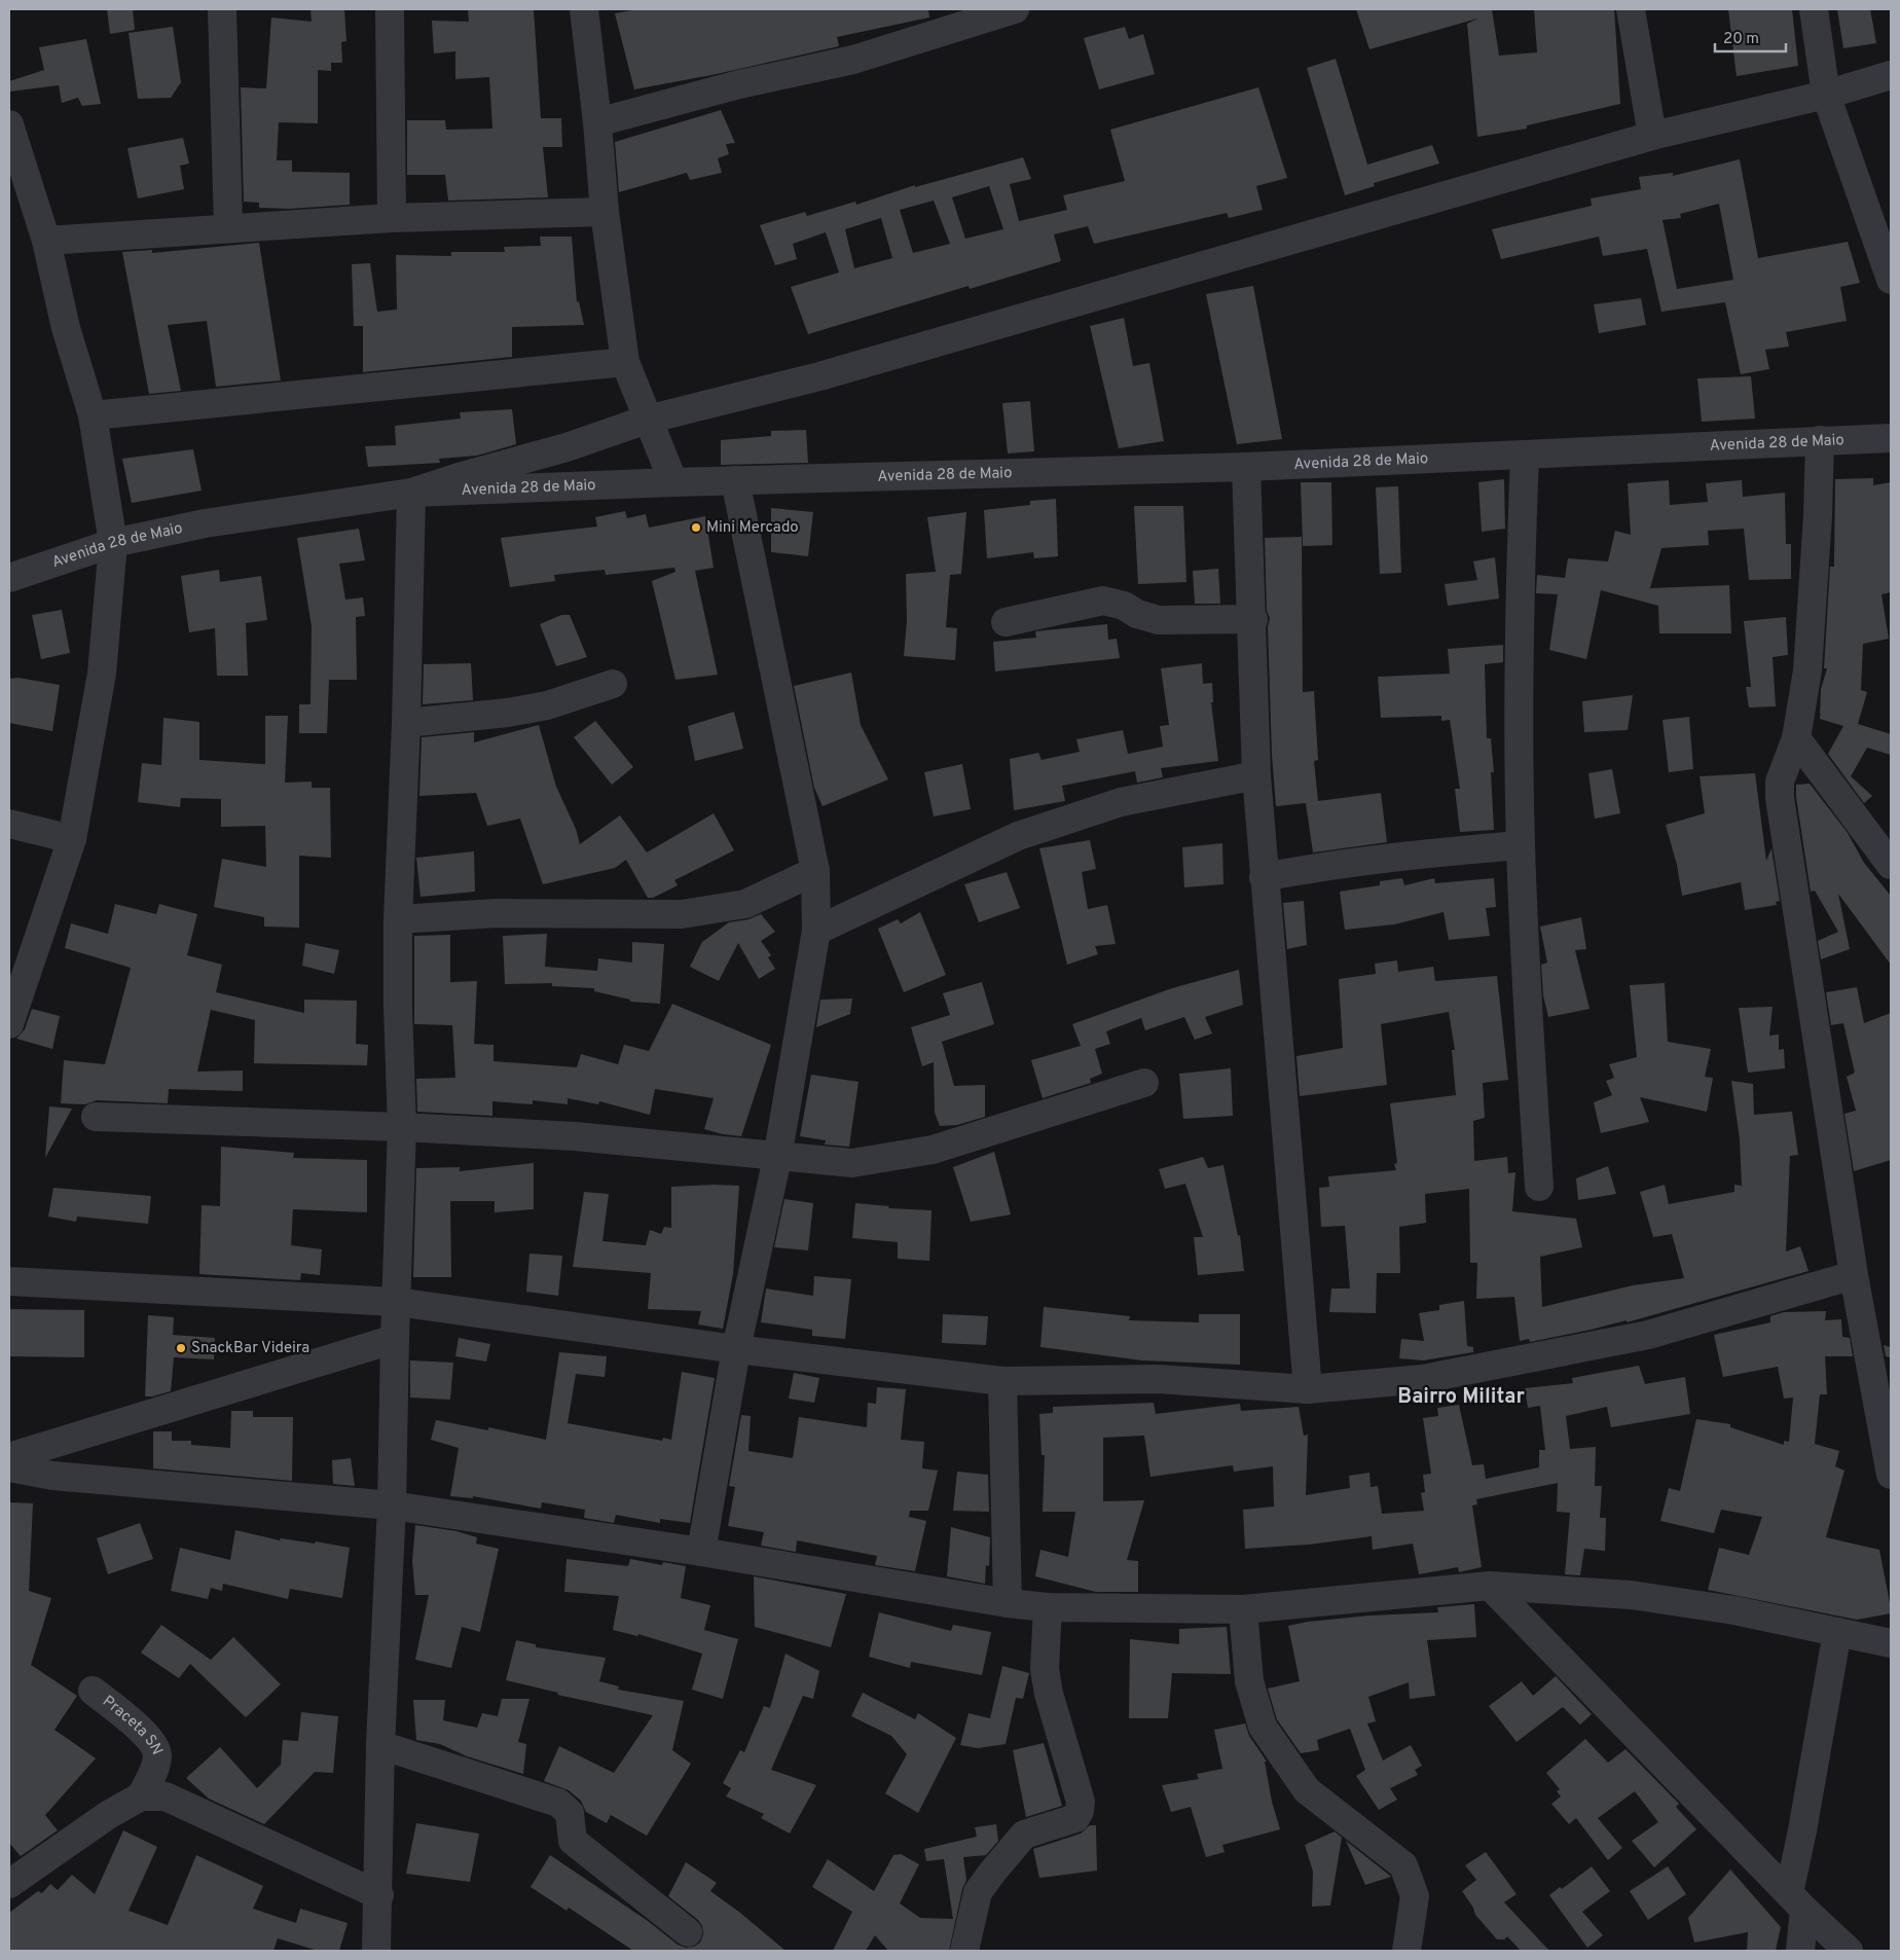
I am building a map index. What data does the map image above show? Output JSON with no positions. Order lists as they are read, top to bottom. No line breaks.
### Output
{"streets":{"street":["Avenida 28 de Maio","Praceta SN"]},"districts":["Bairro Militar"],"places":["Mini Mercado","SnackBar Videira"],"scale_bar":"20 m"}
